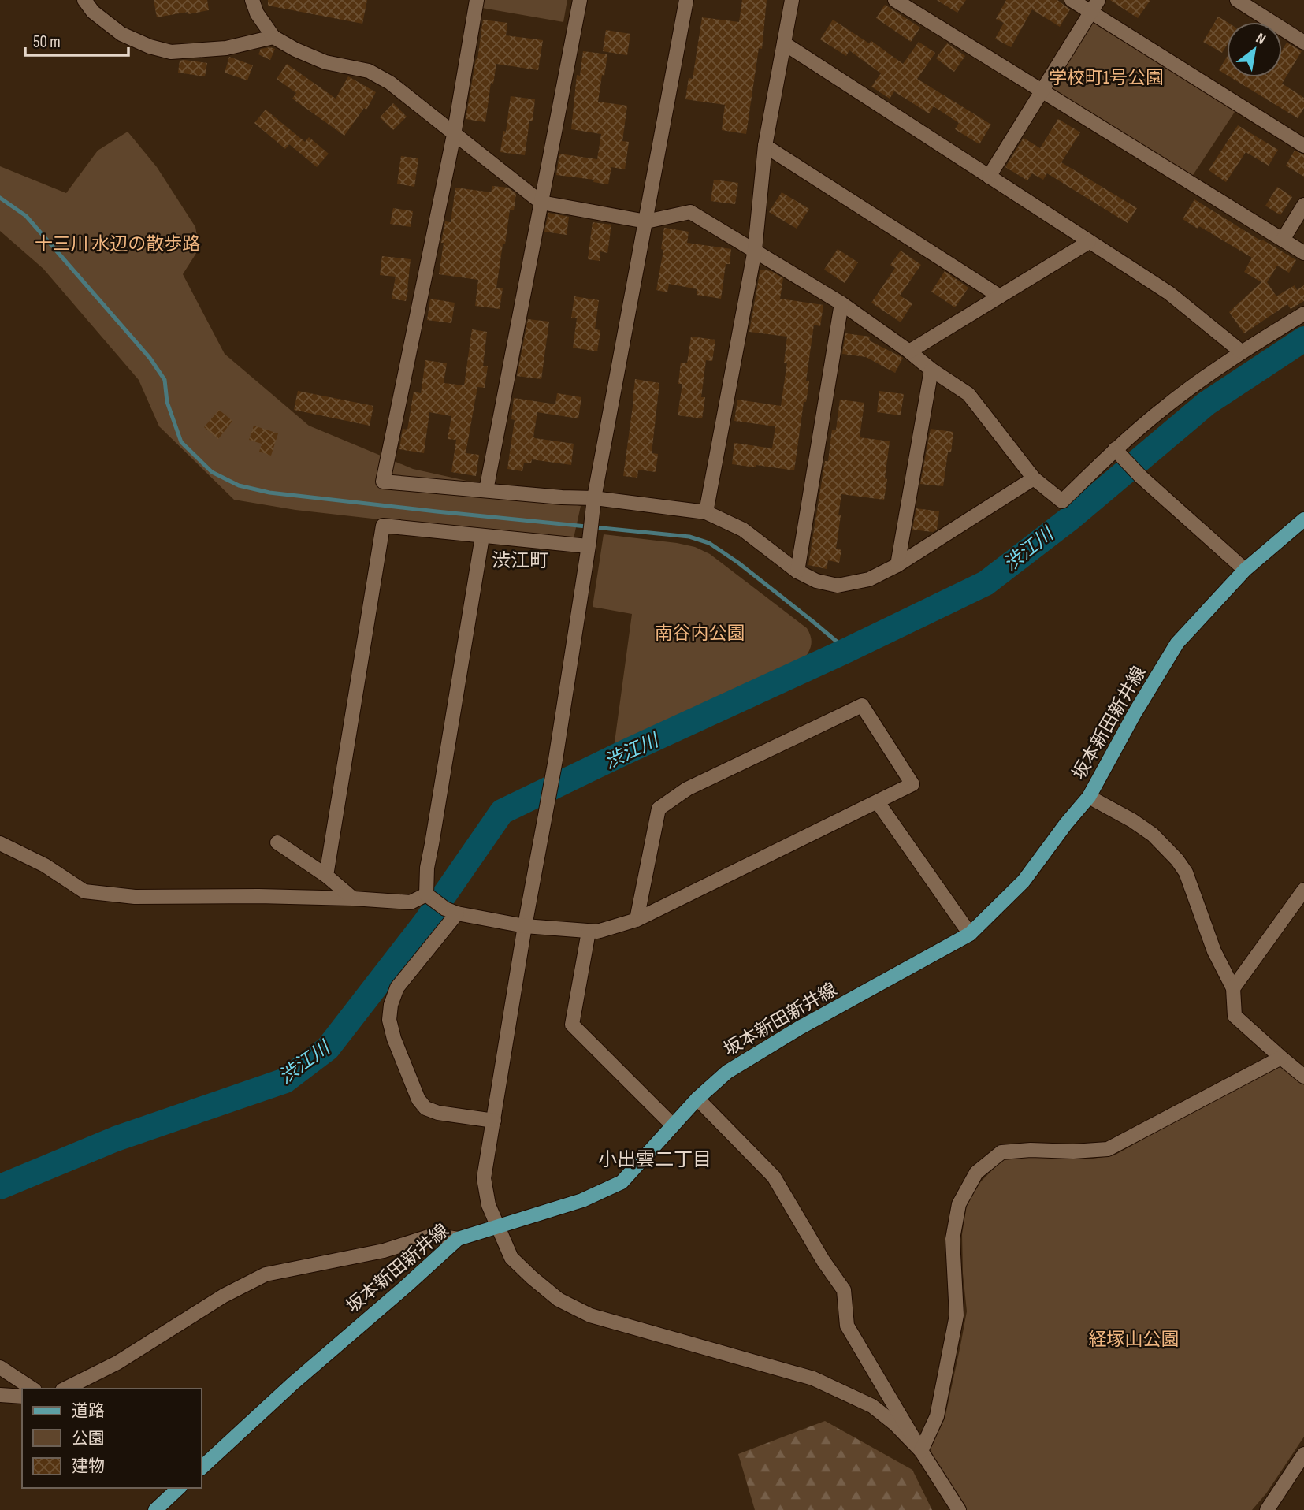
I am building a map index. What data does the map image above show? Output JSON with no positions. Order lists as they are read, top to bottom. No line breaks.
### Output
{"streets":{"main road":["坂本新田新井線"]},"districts":["渋江町","小出雲二丁目"],"water":["渋江川"],"parks":["学校町1号公園","十三川 水辺の散歩路","南谷内公園","経塚山公園"],"legend":["道路","公園","建物"],"scale_bar":"50 m","north":"top right"}
